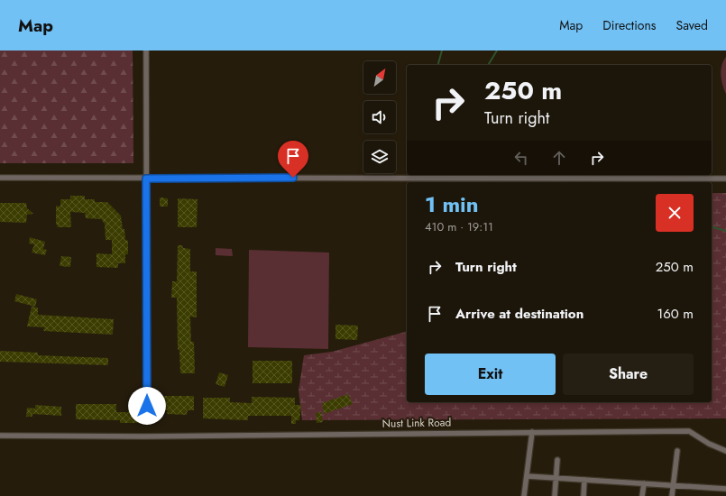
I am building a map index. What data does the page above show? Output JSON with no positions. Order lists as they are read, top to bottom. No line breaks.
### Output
{"streets":{"street":["Nust Link Road"]},"north":"top right","page":{"header":"Map","nav":["Map","Directions","Saved"],"turn":["250 m","Turn right"],"heading":["1 min","410 m · 19:11"],"list":[{"name":"Turn right","value":"250 m"},{"name":"Arrive at destination","value":"160 m"}],"buttons":["Exit","Share"]}}
